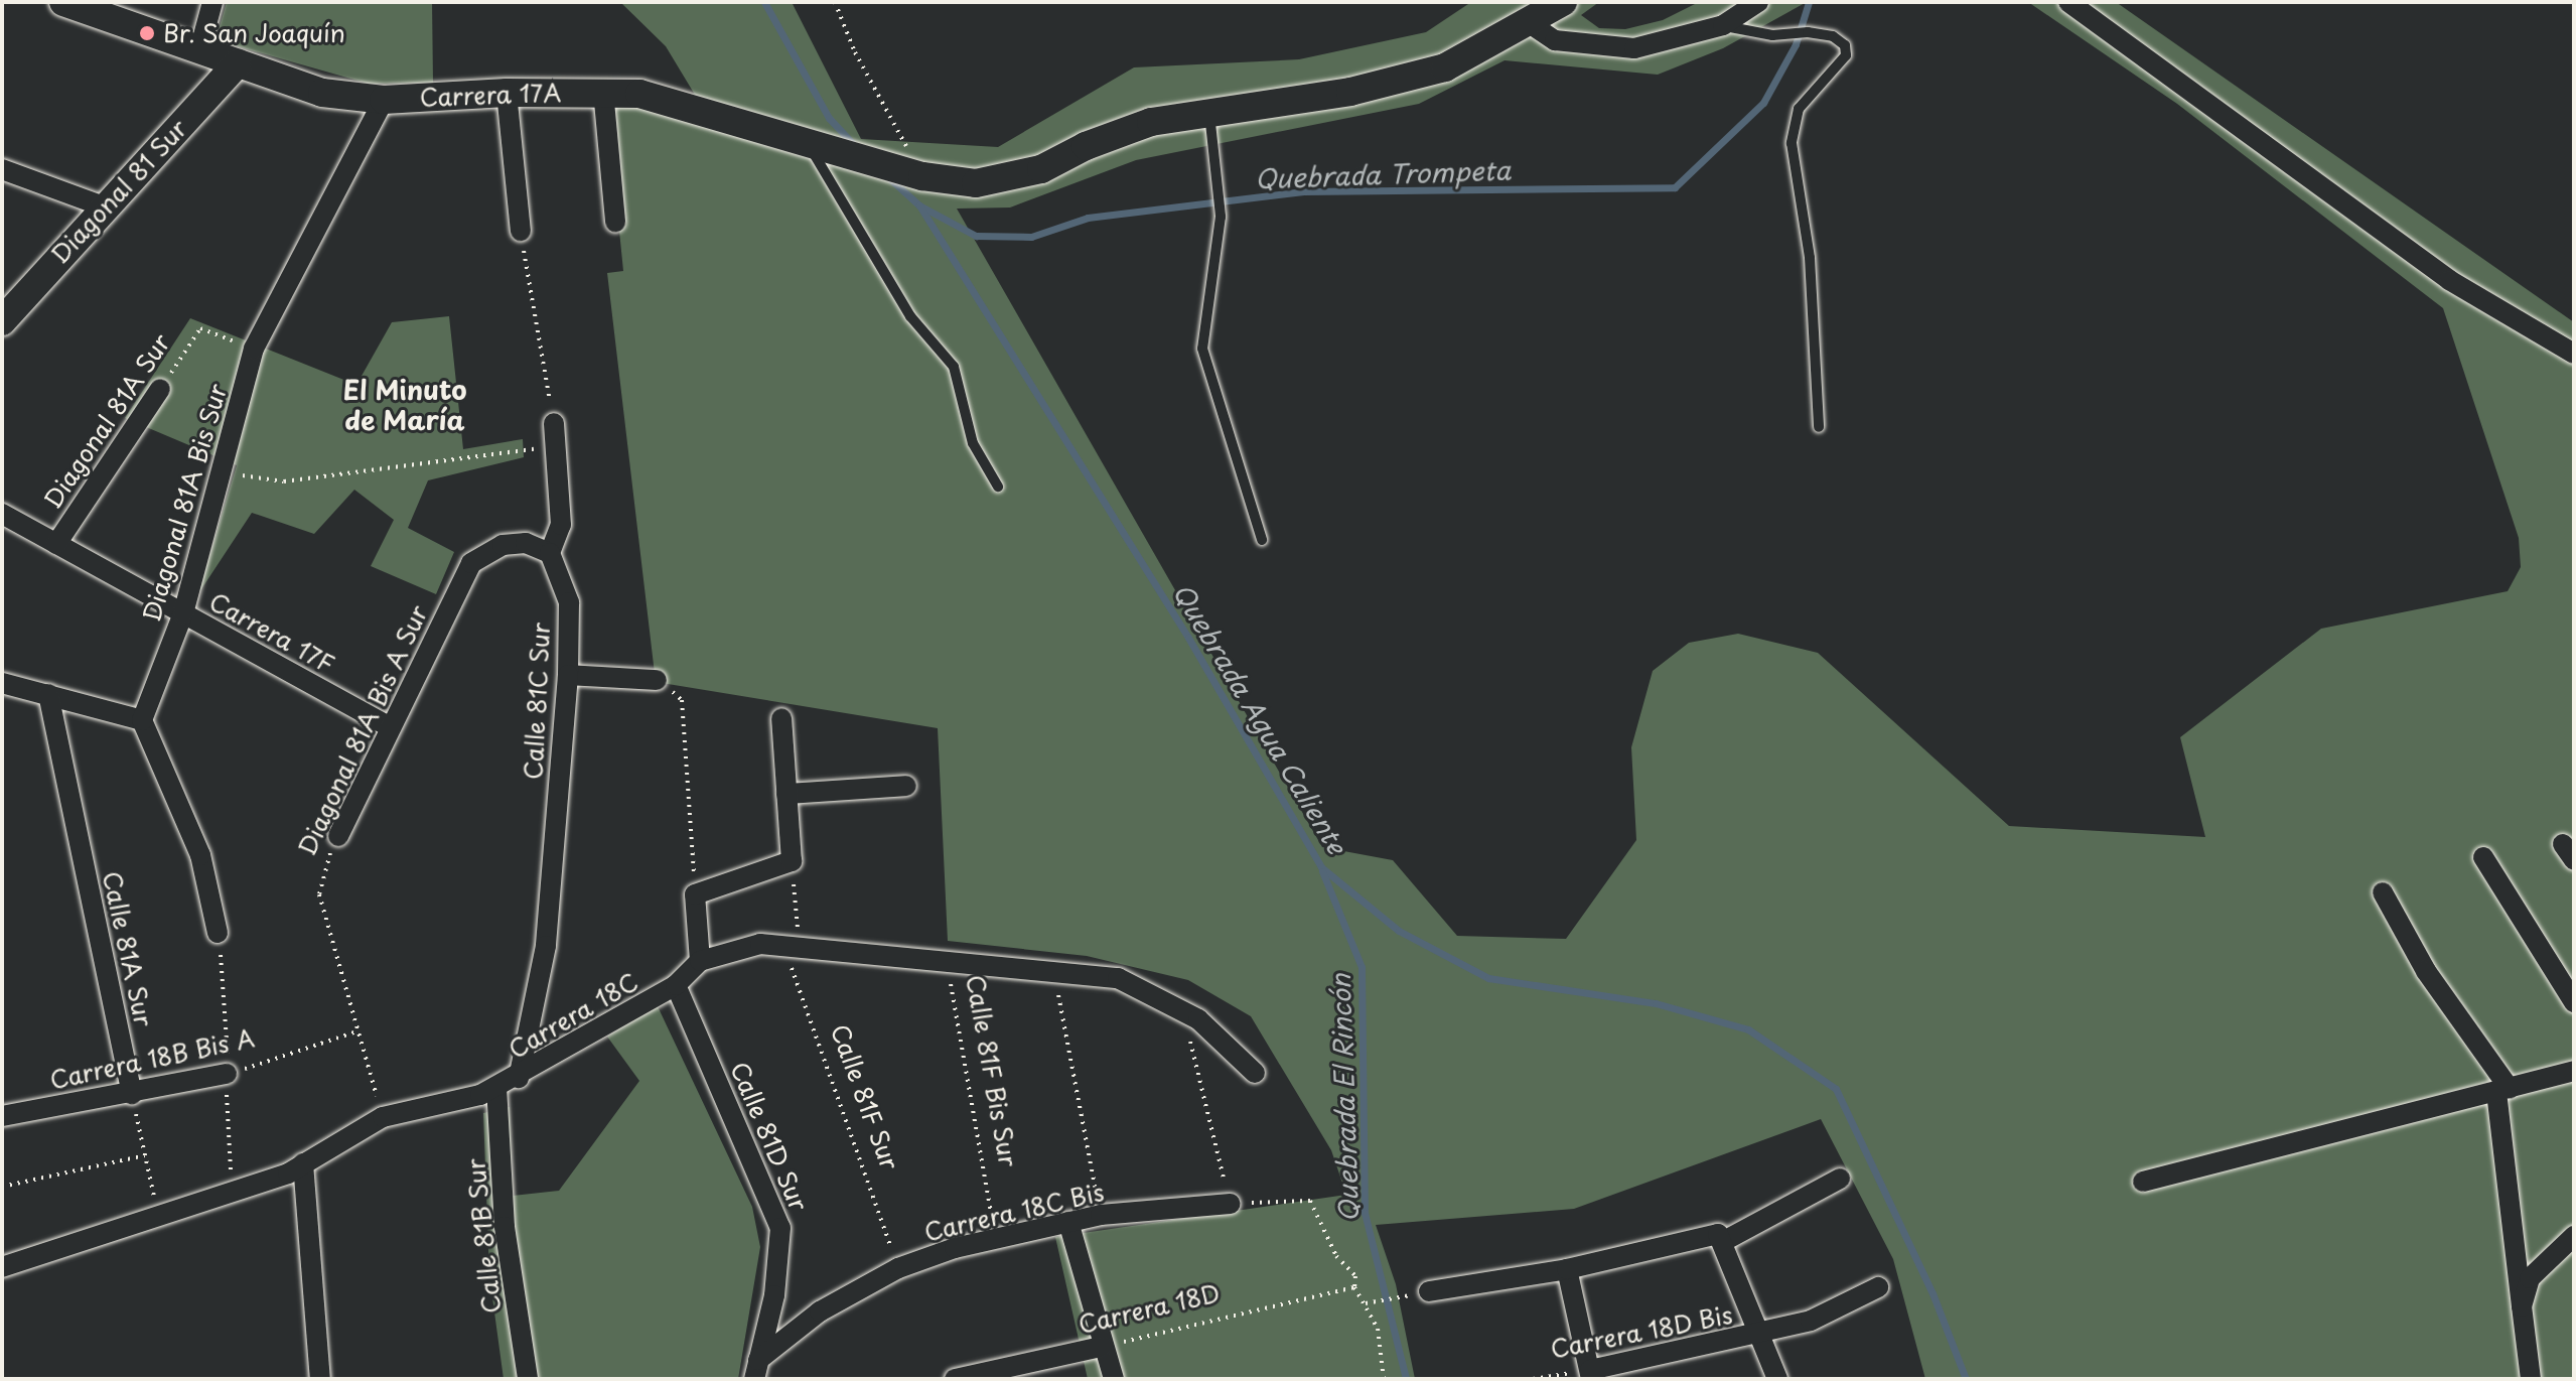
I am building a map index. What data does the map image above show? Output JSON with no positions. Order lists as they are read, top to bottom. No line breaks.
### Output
{"streets":{"street":["Carrera 17A","Diagonal 81 Sur","Diagonal 81A Sur","Diagonal 81A Bis Sur","Carrera 17F","Calle 81C Sur","Diagonal 81A Bis A Sur","Calle 81A Sur","Carrera 18C","Carrera 18B Bis A","Calle 81D Sur","Carrera 18C Bis","Calle 81B Sur","Carrera 18D","Carrera 18D Bis"],"path":["Calle 81F Bis Sur","Calle 81F Sur"]},"crossings":[["Carrera 17A","Diagonal 81 Sur"],["Carrera 17A","Diagonal 81A Bis Sur"],["Diagonal 81A Sur","Diagonal 81A Bis Sur"],["Diagonal 81A Sur","Carrera 17F"],["Diagonal 81A Bis Sur","Carrera 17F"],["Carrera 17F","Diagonal 81A Bis A Sur"],["Calle 81C Sur","Diagonal 81A Bis A Sur"],["Calle 81C Sur","Carrera 18C"],["Diagonal 81A Bis A Sur","Carrera 18C"],["Diagonal 81A Bis A Sur","Carrera 18B Bis A"],["Calle 81A Sur","Carrera 18B Bis A"],["Carrera 18C","Calle 81F Bis Sur"],["Carrera 18C","Calle 81F Sur"],["Carrera 18C","Calle 81D Sur"],["Carrera 18C","Calle 81B Sur"],["Calle 81F Bis Sur","Carrera 18C Bis"],["Calle 81F Sur","Carrera 18C Bis"],["Calle 81D Sur","Carrera 18C Bis"]],"districts":["El Minuto de María"],"water":["Quebrada Trompeta","Quebrada Agua Caliente","Quebrada El Rincón"],"places":["Br. San Joaquín"]}
